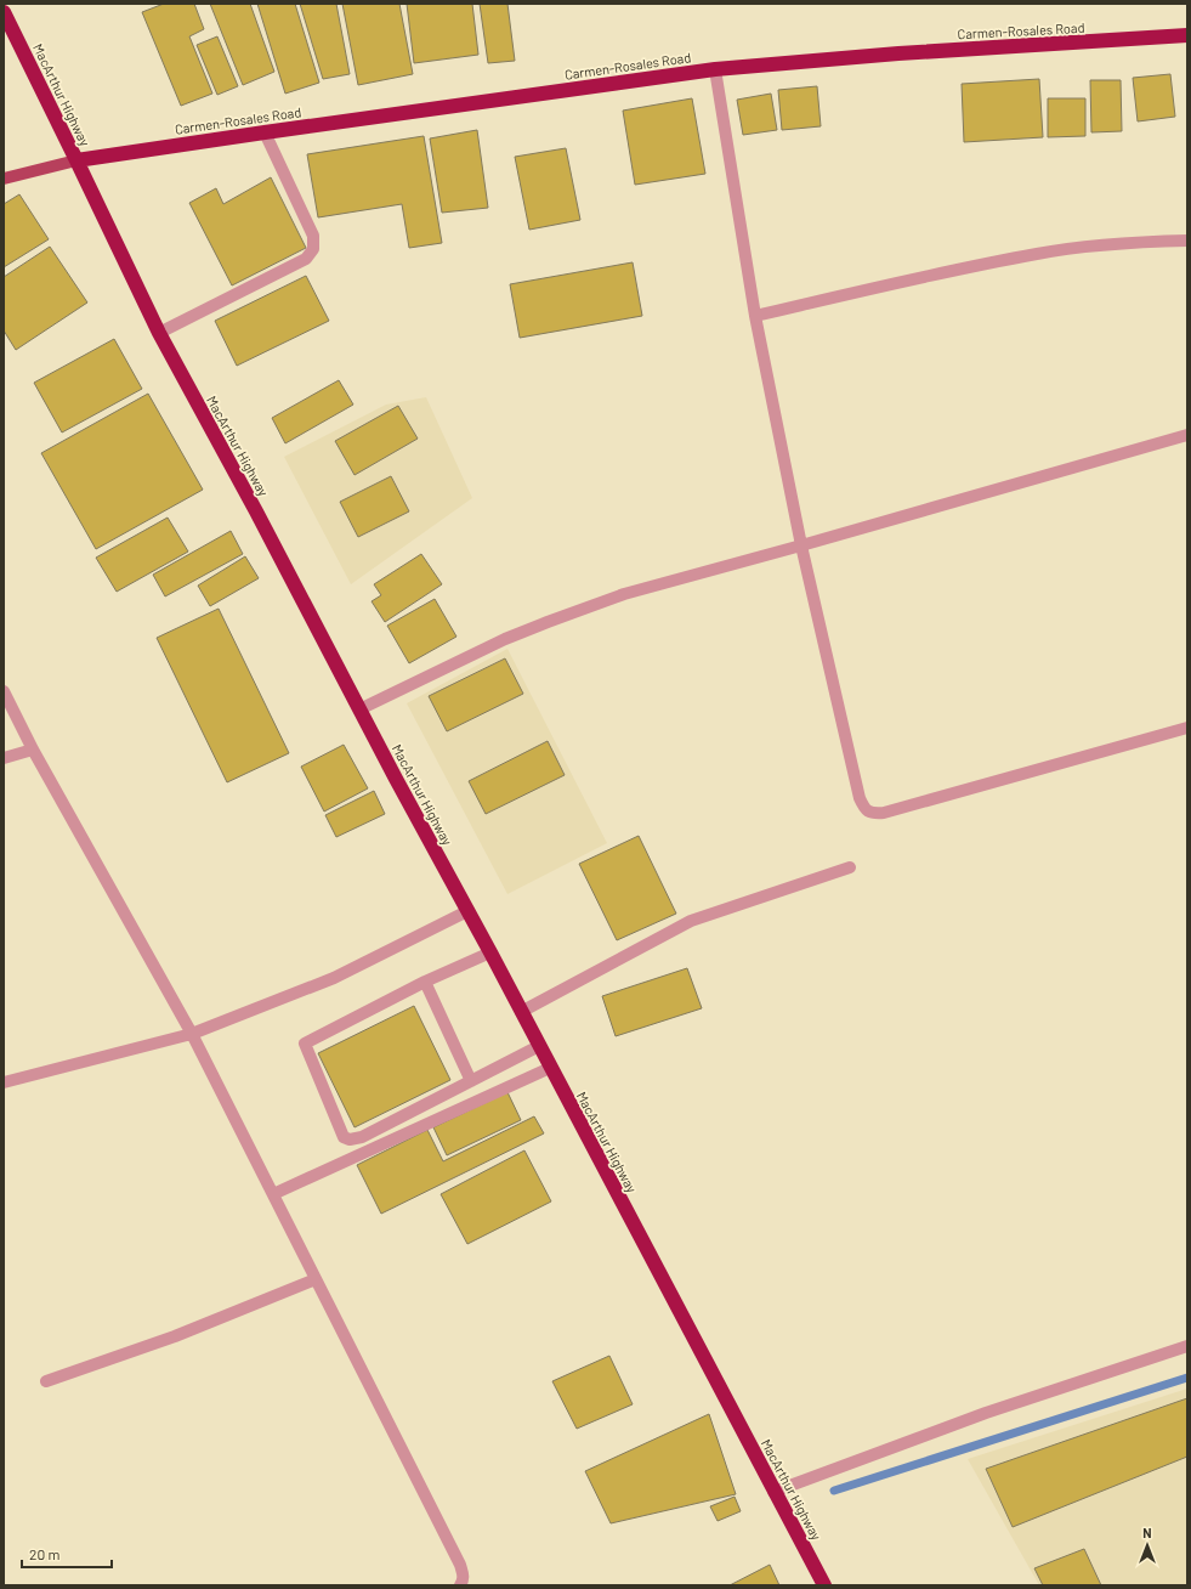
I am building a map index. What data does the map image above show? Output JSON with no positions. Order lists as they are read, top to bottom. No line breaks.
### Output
{"streets":{"highway":["Carmen-Rosales Road","MacArthur Highway"]},"crossings":[["Carmen-Rosales Road","MacArthur Highway"]],"scale_bar":"20 m","north":"top"}
